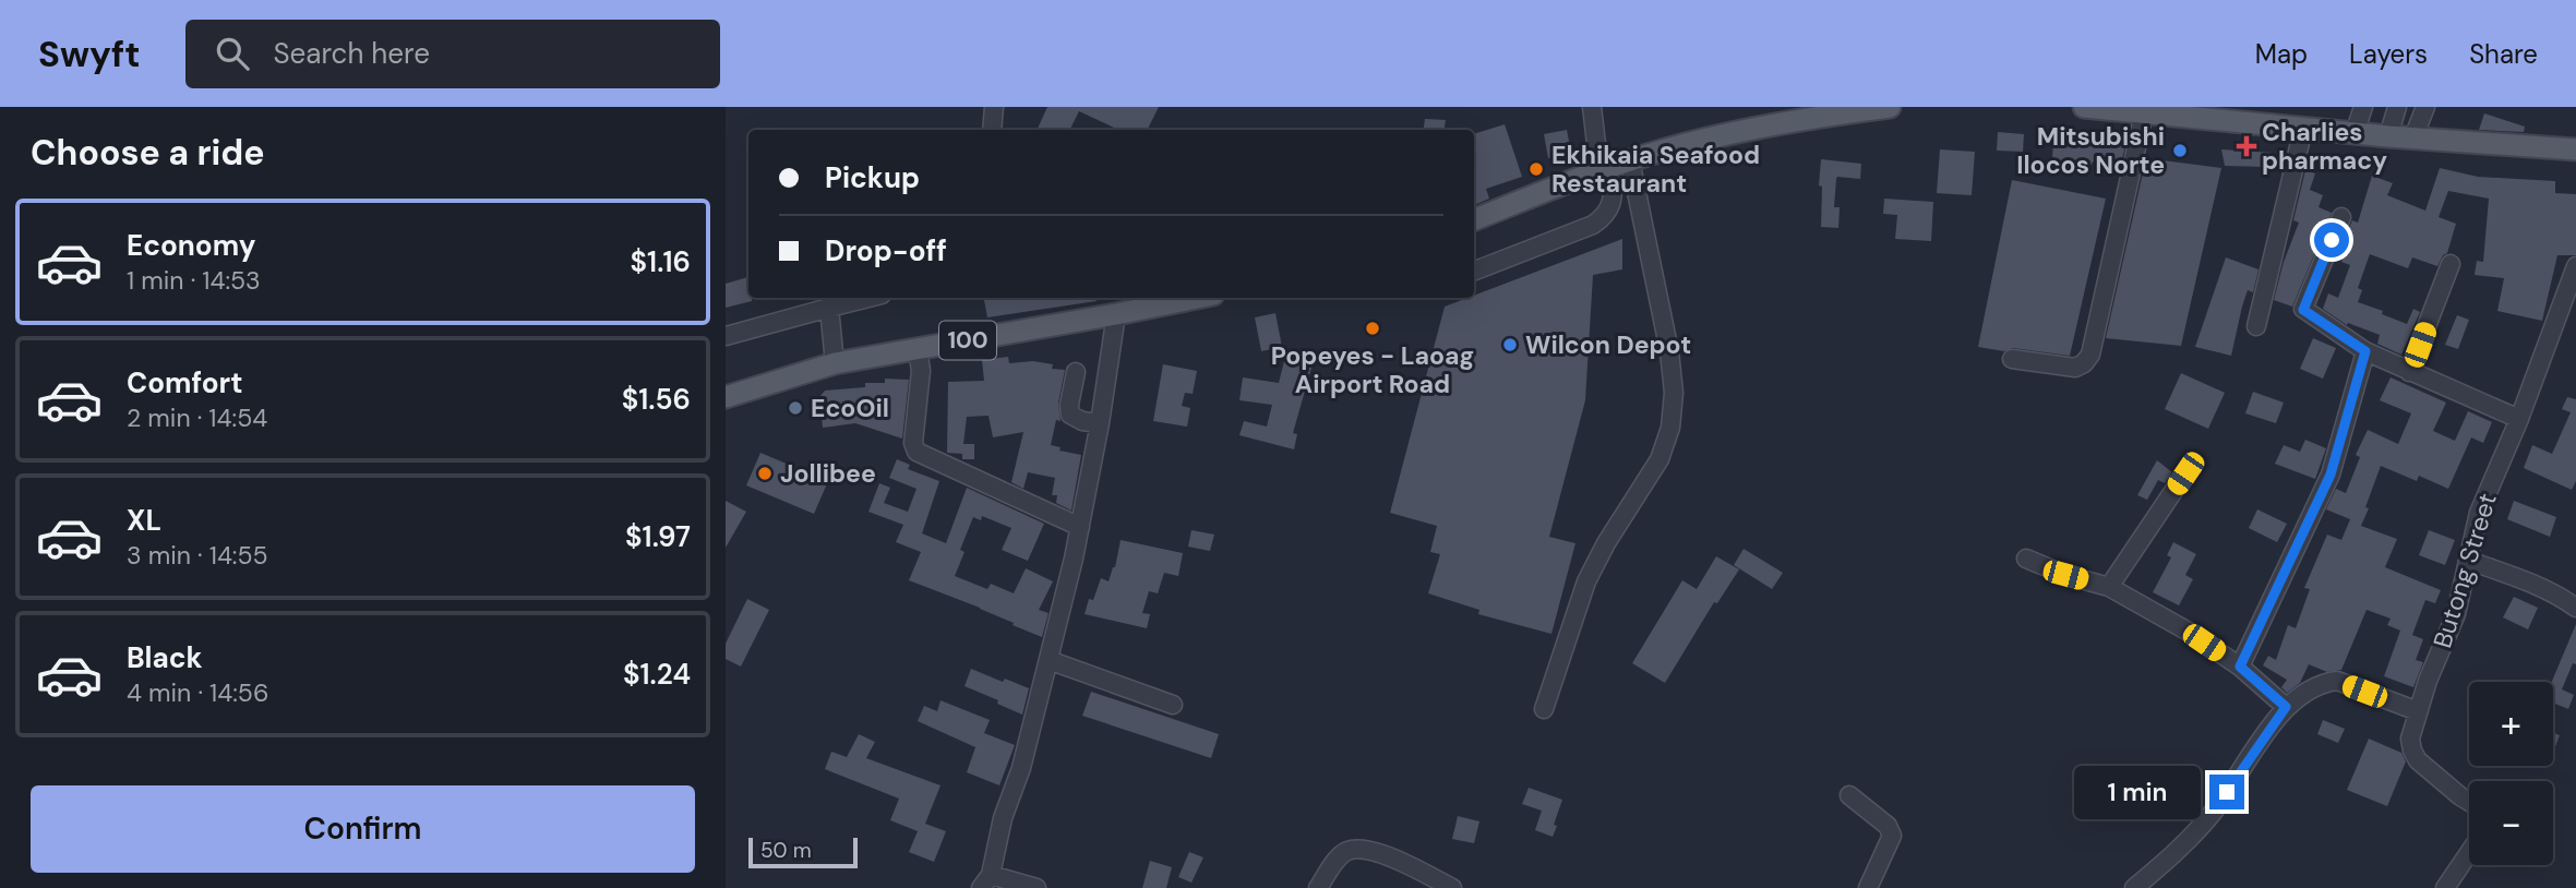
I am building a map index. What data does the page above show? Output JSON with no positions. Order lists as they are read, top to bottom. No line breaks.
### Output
{"streets":{"main road":["100"],"street":["Butong Street"]},"places":{"health":["Charlies pharmacy"],"other":["Mitsubishi Ilocos Norte","Ekhikaia Seafood Restaurant","Popeyes - Laoag Airport Road","Wilcon Depot","EcoOil","Jollibee"]},"scale_bar":"50 m","page":{"header":"Swyft","search":"Search here","nav":["Map","Layers","Share"],"heading":"Choose a ride","banner":["Pickup","Drop-off"],"list":[{"name":"Economy","note":"1 min · 14:53","value":"$1.16"},{"name":"Comfort","note":"2 min · 14:54","value":"$1.56"},{"name":"XL","note":"3 min · 14:55","value":"$1.97"},{"name":"Black","note":"4 min · 14:56","value":"$1.24"}],"map_buttons":["+","−"],"bubble":"1 min","buttons":"Confirm","scale":"50 m"}}
